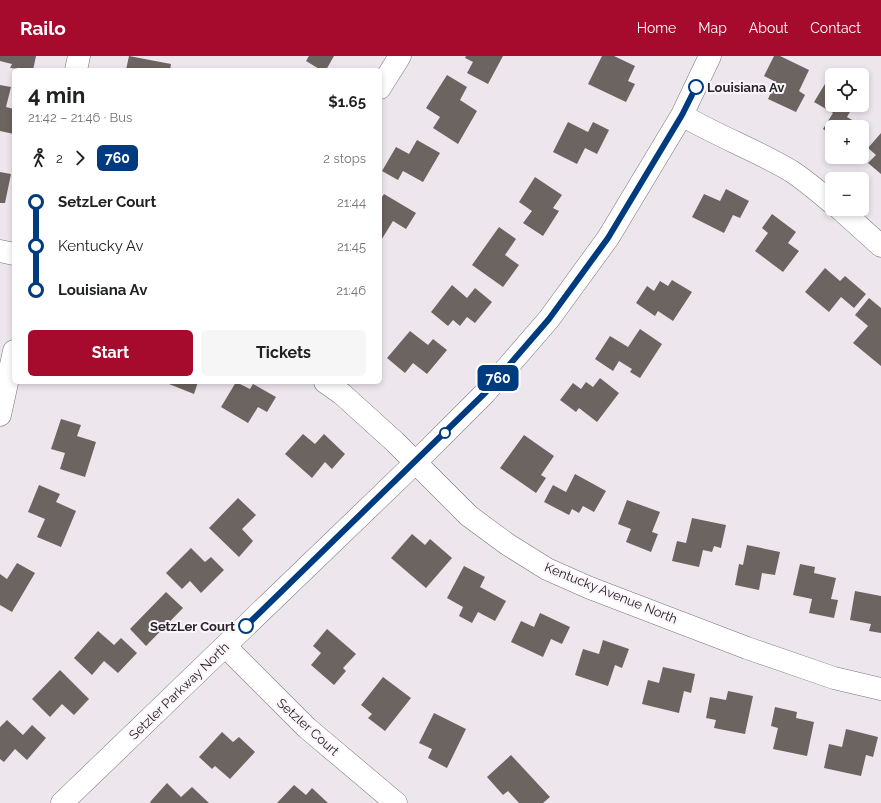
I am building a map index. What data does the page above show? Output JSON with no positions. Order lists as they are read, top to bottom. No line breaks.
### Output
{"streets":{"street":["Kentucky Avenue North","Setzler Parkway North","Setzler Court"]},"crossings":[["Kentucky Avenue North","Setzler Parkway North"],["Setzler Parkway North","Setzler Court"]],"places":["Louisiana Av","SetzLer Court"],"lines":["bus line 760"],"page":{"header":"Railo","nav":["Home","Map","About","Contact"],"on_map":"760","map_buttons":["+","−"],"heading":["4 min","21:42 – 21:46 · Bus","$1.65"],"legs":["2","760","2 stops"],"list":[{"name":"SetzLer Court","value":"21:44"},{"name":"Kentucky Av","value":"21:45"},{"name":"Louisiana Av","value":"21:46"}],"buttons":["Start","Tickets"]}}
